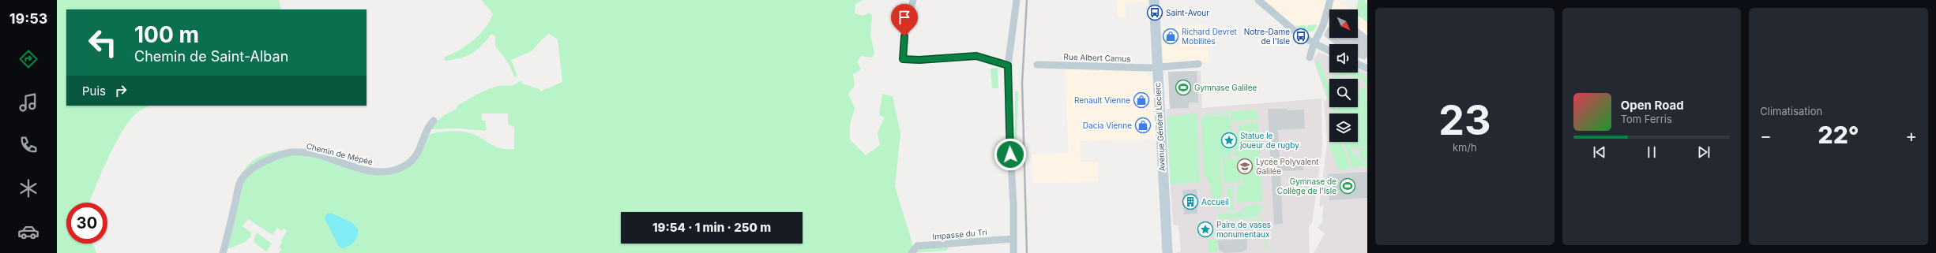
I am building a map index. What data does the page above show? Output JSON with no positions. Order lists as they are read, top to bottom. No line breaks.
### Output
{"streets":{"main road":["Avenue Général Leclerc"],"street":["Rue Albert Camus","Chemin de Mépée","Impasse du Tri"]},"crossings":[["Rue Albert Camus","Avenue Général Leclerc"]],"places":{"bus stop":["Saint-Avour","Notre-Dame de l'Isle"],"shop":["Richard Devret Mobilités","Renault Vienne","Dacia Vienne"],"sports":["Gymnase Galilée","Gymnase de Collège de l'Isle"],"place":["Statue le joueur de rugby","Paire de vases monumentaux"],"school or university":["Lycée Polyvalent Galilée"],"building":["Accueil"]},"north":"bottom right","page":{"tabs":"19:53","tile":[["23","km/h"],"Climatisation"],"turn":["100 m","Chemin de Saint-Alban"],"then":"Puis","song":["Open Road","Tom Ferris"],"heat":["−","22°","+"],"limit":"30","trip":"19:54 · 1 min · 250 m"}}
